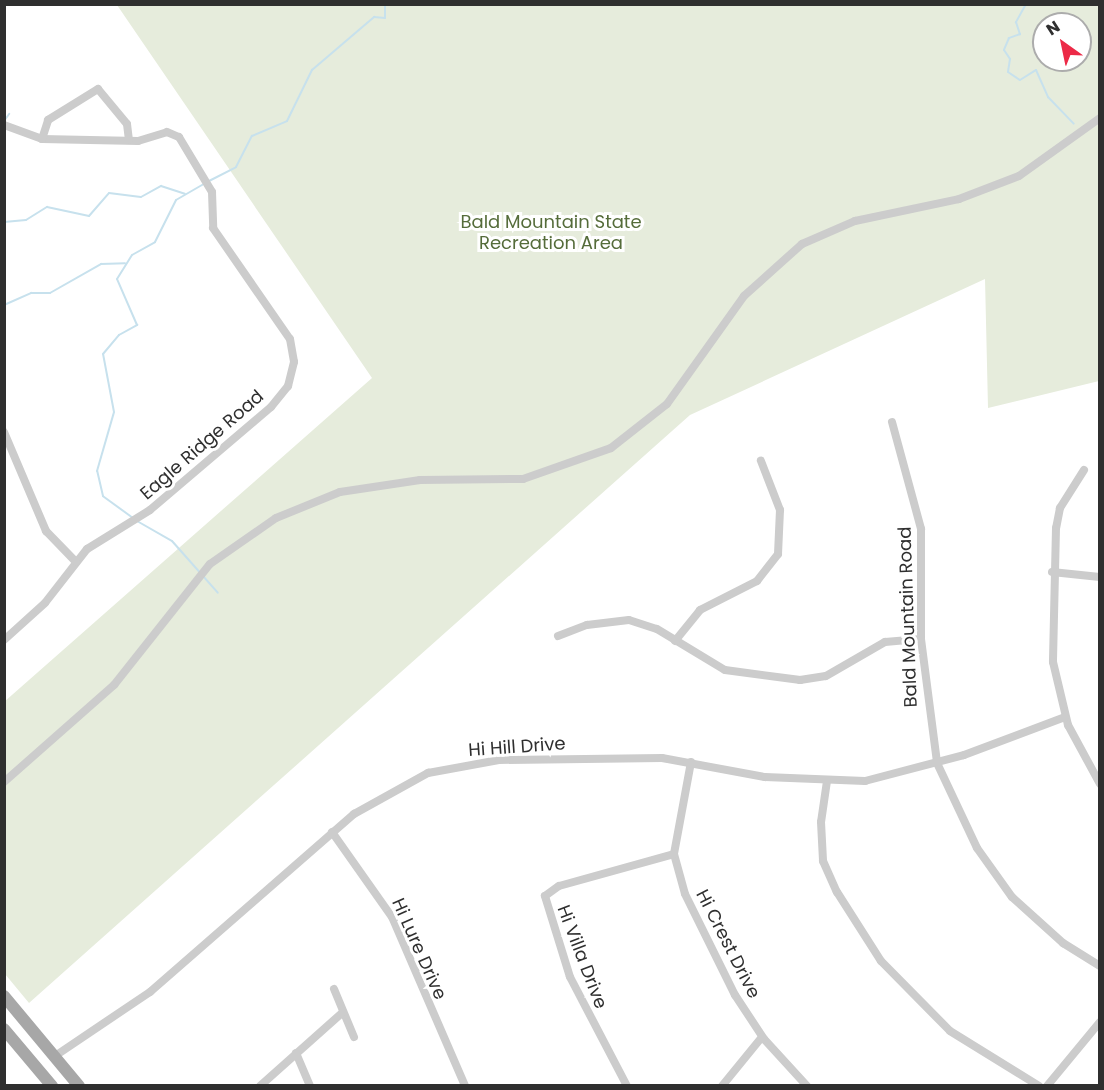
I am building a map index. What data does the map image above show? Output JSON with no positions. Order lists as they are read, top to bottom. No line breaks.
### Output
{"streets":{"street":["Eagle Ridge Road","Bald Mountain Road","Hi Hill Drive","Hi Crest Drive","Hi Lure Drive","Hi Villa Drive"]},"crossings":[["Bald Mountain Road","Hi Hill Drive"],["Hi Hill Drive","Hi Crest Drive"],["Hi Hill Drive","Hi Lure Drive"],["Hi Crest Drive","Hi Villa Drive"]],"parks":["Bald Mountain State Recreation Area"],"north":"top left"}
